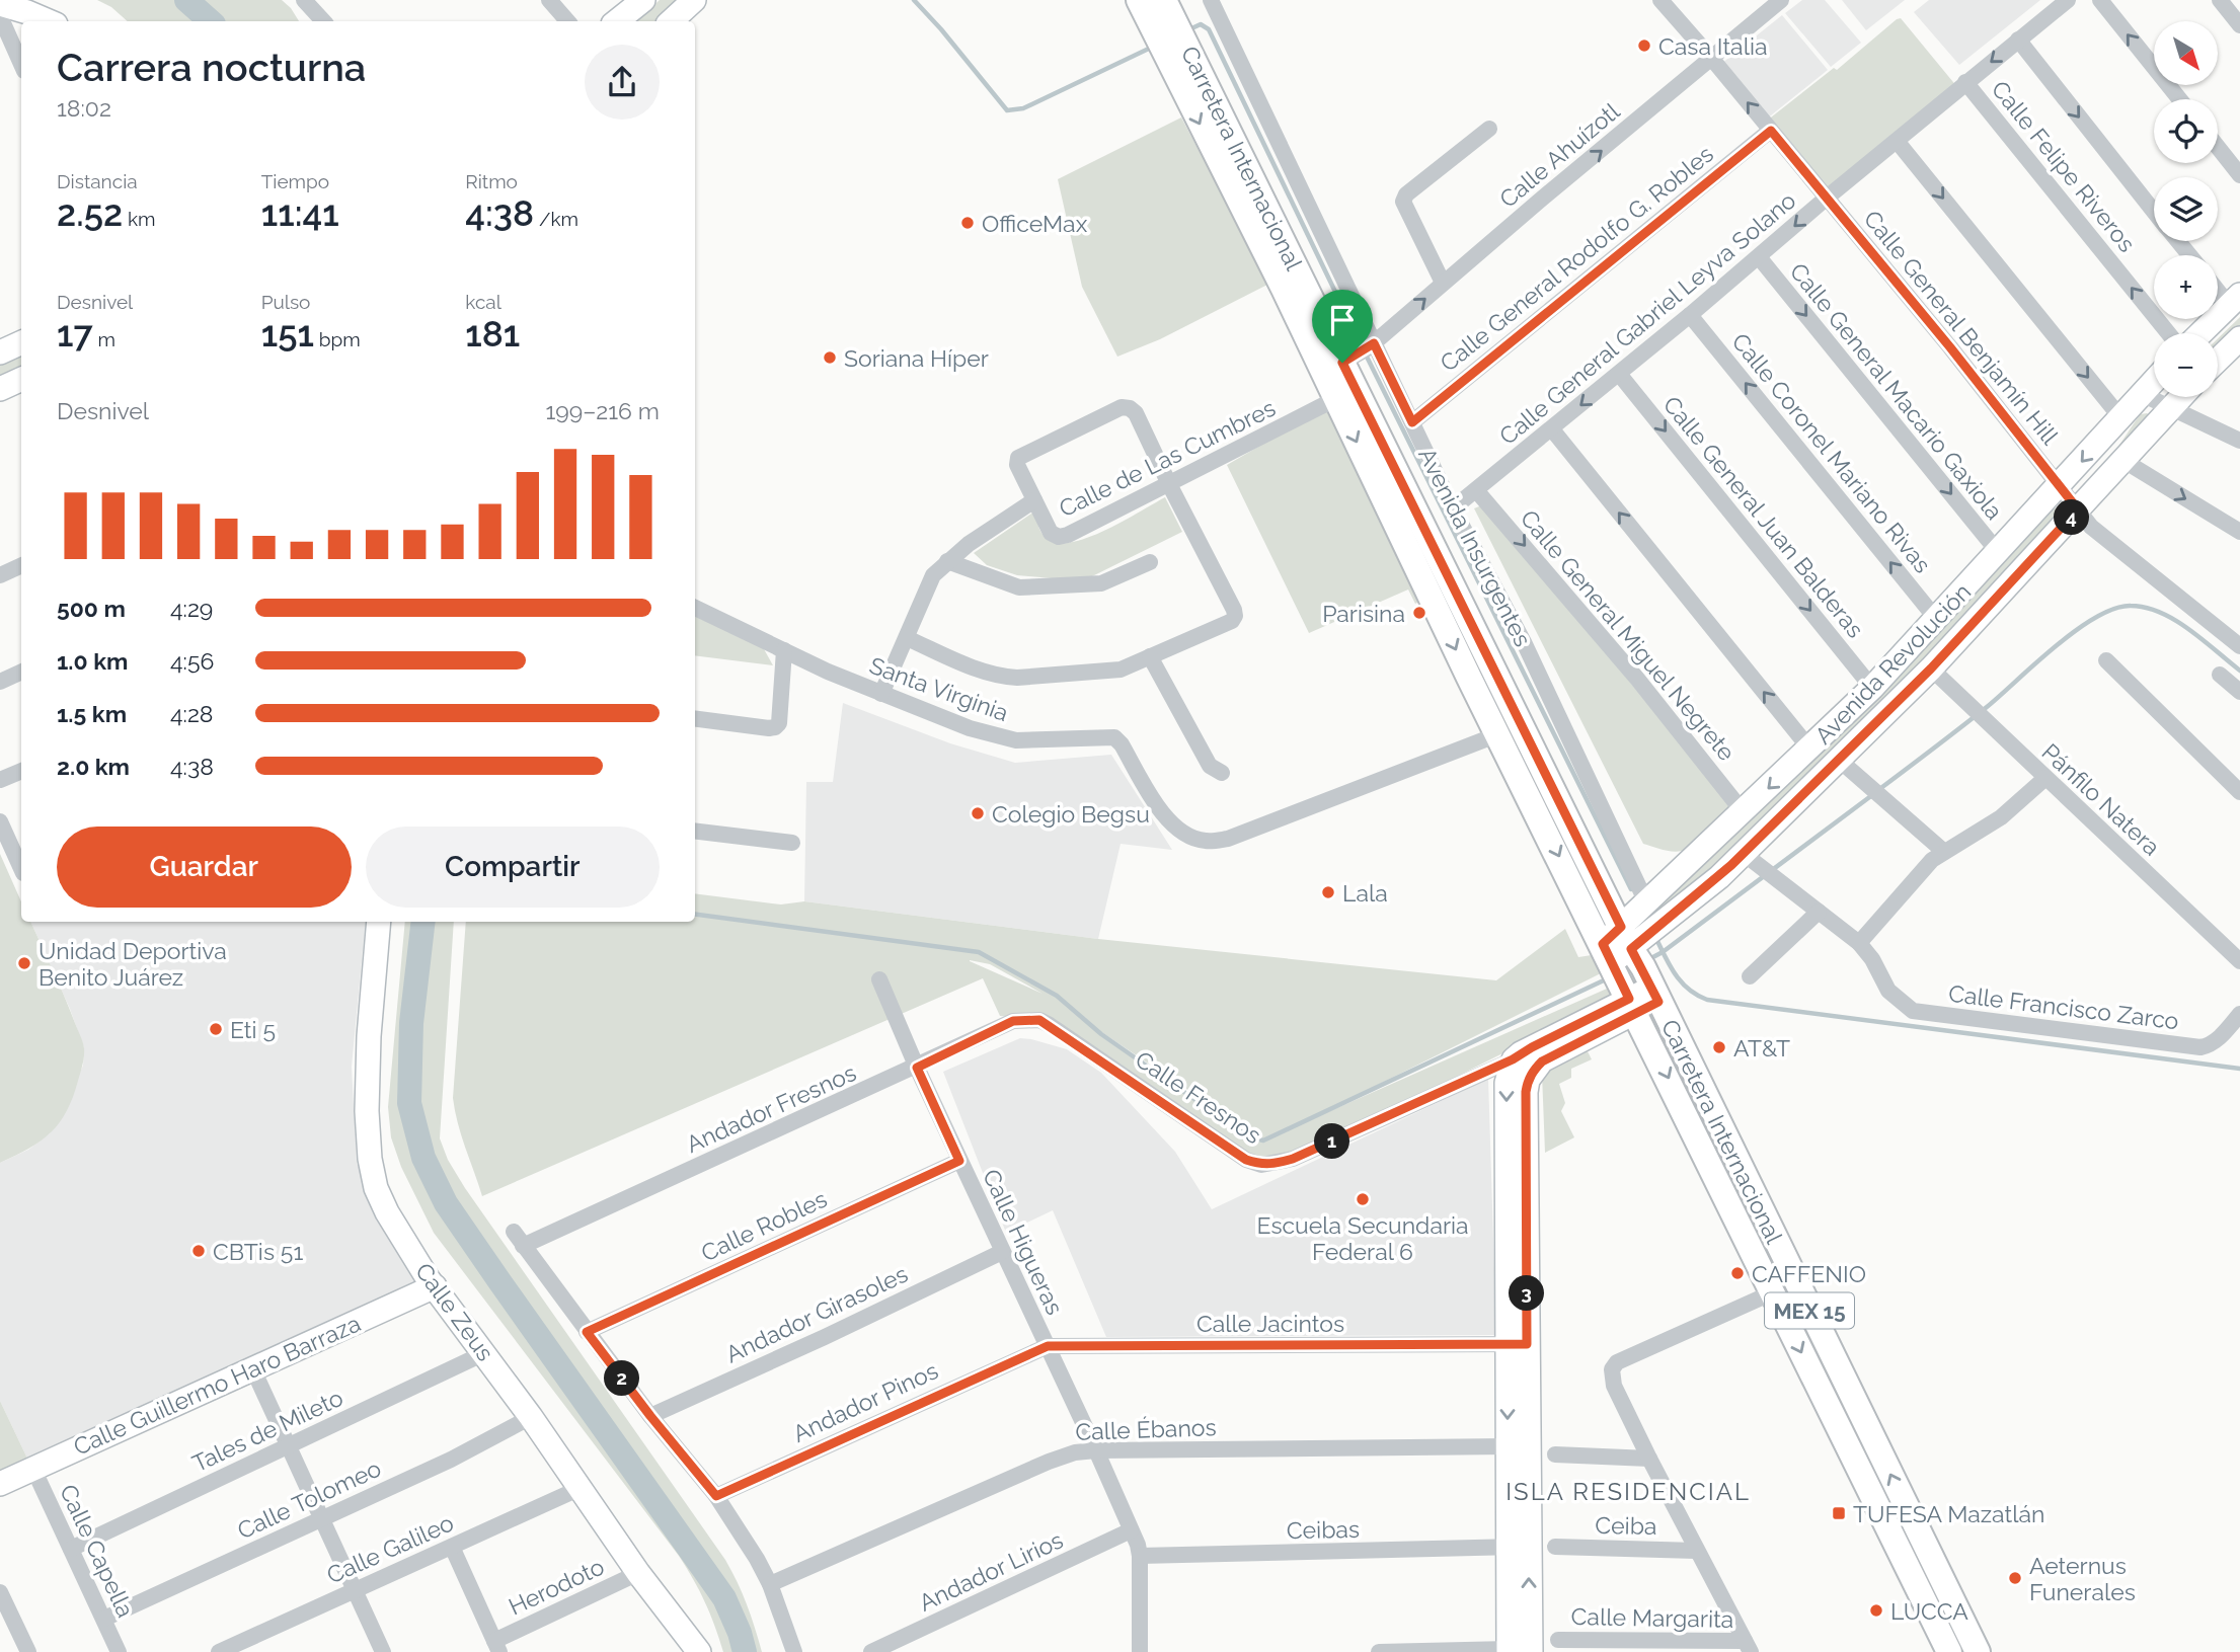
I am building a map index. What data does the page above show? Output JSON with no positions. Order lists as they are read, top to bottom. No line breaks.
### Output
{"streets":{"main road":["Carretera Internacional","MEX 15"],"street":["Calle Ahuízotl","Calle Felipe Riveros","Calle General Rodolfo G. Robles","Calle General Gabriel Leyva Solano","Calle General Benjamín Hill","Calle General Macario Gaxiola","Calle Coronel Mariano Rivas","Calle de Las Cumbres","Calle General Juan Balderas","Avenida Insurgentes","Calle General Miguel Negrete","Avenida Revolución","Santa Virginia","Pánfilo Natera","Calle Francisco Zarco","Calle Fresnos","Andador Fresnos","Calle Robles","Calle Higueras","Calle Zeus","Andador Girasoles","Calle Jacintos","Calle Guillermo Haro Barraza","Andador Pinos","Calle Ébanos","Tales de Mileto","Calle Tolomeo","Ceiba","Ceibas","Calle Galileo","Calle Capella","Andador Lirios","Herodoto","Calle Margarita"]},"crossings":[["Calle Ahuízotl","Carretera Internacional"],["Calle Ahuízotl","Calle General Benjamín Hill"],["Calle Ahuízotl","Avenida Insurgentes"],["Carretera Internacional","Calle de Las Cumbres"],["Carretera Internacional","Avenida Revolución"],["Carretera Internacional","Santa Virginia"],["Calle Felipe Riveros","Calle General Gabriel Leyva Solano"],["Calle General Rodolfo G. Robles","Calle General Benjamín Hill"],["Calle General Rodolfo G. Robles","Avenida Insurgentes"],["Calle General Gabriel Leyva Solano","Calle General Benjamín Hill"],["Calle General Gabriel Leyva Solano","Calle General Macario Gaxiola"],["Calle General Gabriel Leyva Solano","Calle Coronel Mariano Rivas"],["Calle General Gabriel Leyva Solano","Calle General Juan Balderas"],["Calle General Gabriel Leyva Solano","Avenida Insurgentes"],["Calle General Gabriel Leyva Solano","Calle General Miguel Negrete"],["Calle General Benjamín Hill","Avenida Revolución"],["Calle General Macario Gaxiola","Avenida Revolución"],["Calle Coronel Mariano Rivas","Avenida Revolución"],["Calle de Las Cumbres","Santa Virginia"],["Calle General Juan Balderas","Avenida Revolución"],["Avenida Insurgentes","Avenida Revolución"],["Calle General Miguel Negrete","Avenida Revolución"],["Avenida Revolución","Pánfilo Natera"],["Calle Fresnos","Andador Fresnos"],["Andador Fresnos","Calle Robles"],["Andador Fresnos","Calle Higueras"],["Calle Robles","Calle Higueras"],["Calle Higueras","Andador Girasoles"],["Calle Higueras","Calle Jacintos"],["Calle Higueras","Andador Pinos"],["Calle Higueras","Calle Ébanos"],["Calle Higueras","Ceibas"],["Calle Higueras","Andador Lirios"],["Calle Zeus","Calle Guillermo Haro Barraza"],["Calle Zeus","Tales de Mileto"],["Calle Zeus","Calle Tolomeo"],["Calle Zeus","Calle Galileo"],["Calle Zeus","Herodoto"],["Calle Jacintos","Andador Pinos"],["Calle Guillermo Haro Barraza","Calle Capella"],["Tales de Mileto","Calle Capella"],["Calle Tolomeo","Calle Capella"]],"one_way":["Calle Ahuízotl","Calle General Macario Gaxiola","Calle Coronel Mariano Rivas"],"districts":["ISLA RESIDENCIAL"],"places":{"other":["Casa Italia","OfficeMax","Soriana Híper","Parisina","Colegio Begsu","Lala","Unidad Deportiva Benito Juárez","Eti 5","AT&T","Escuela Secundaria Federal 6","CBTis 51","CAFFENIO","Aeternus Funerales","LUCCA"],"transit":["TUFESA Mazatlán"]},"north":"bottom right","page":{"map_buttons":["+","−"],"heading":["Carrera nocturna","18:02"],"stats":[["Distancia","2.52 km"],["Tiempo","11:41"],["Ritmo","4:38 /km"],["Desnivel","17 m"],["Pulso","151 bpm"],["kcal","181"]],"chart":["Desnivel","199–216 m"],"pins":["4","1","3","2"],"list":[{"name":"500 m","note":"4:29"},{"name":"1.0 km","note":"4:56"},{"name":"1.5 km","note":"4:28"},{"name":"2.0 km","note":"4:38"}],"buttons":["Guardar","Compartir"]}}
